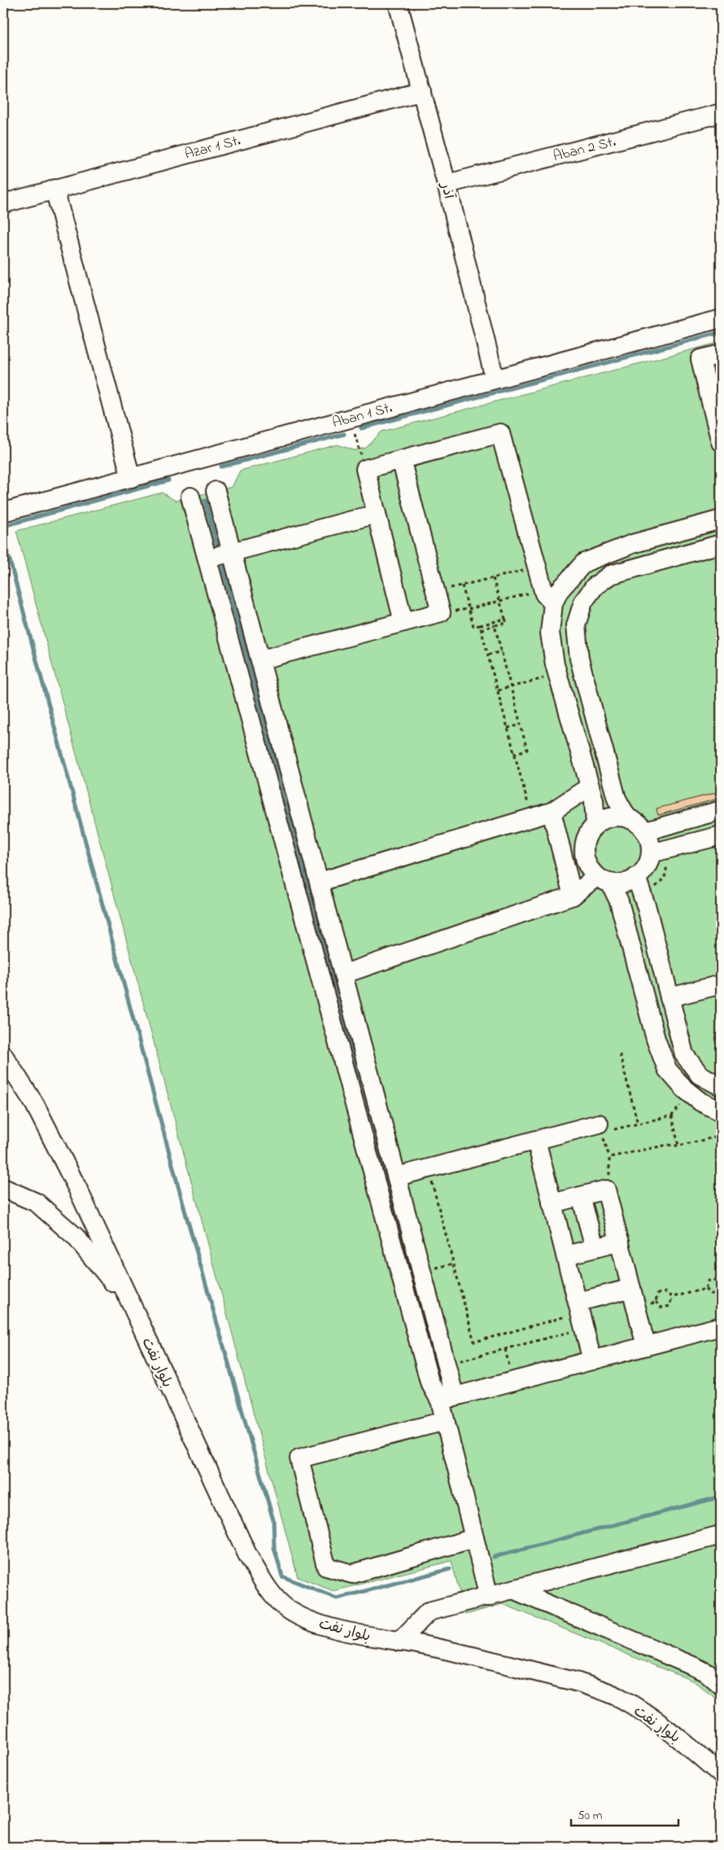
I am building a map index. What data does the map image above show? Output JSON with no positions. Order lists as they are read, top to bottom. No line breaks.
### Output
{"streets":{"street":["Azar 1 St.","Aban 2 St.","آذر","Aban 1 St.","بلوار نفت"]},"crossings":[["Azar 1 St.","آذر"],["Aban 2 St.","آذر"],["آذر","Aban 1 St."]],"scale_bar":"50 m"}
